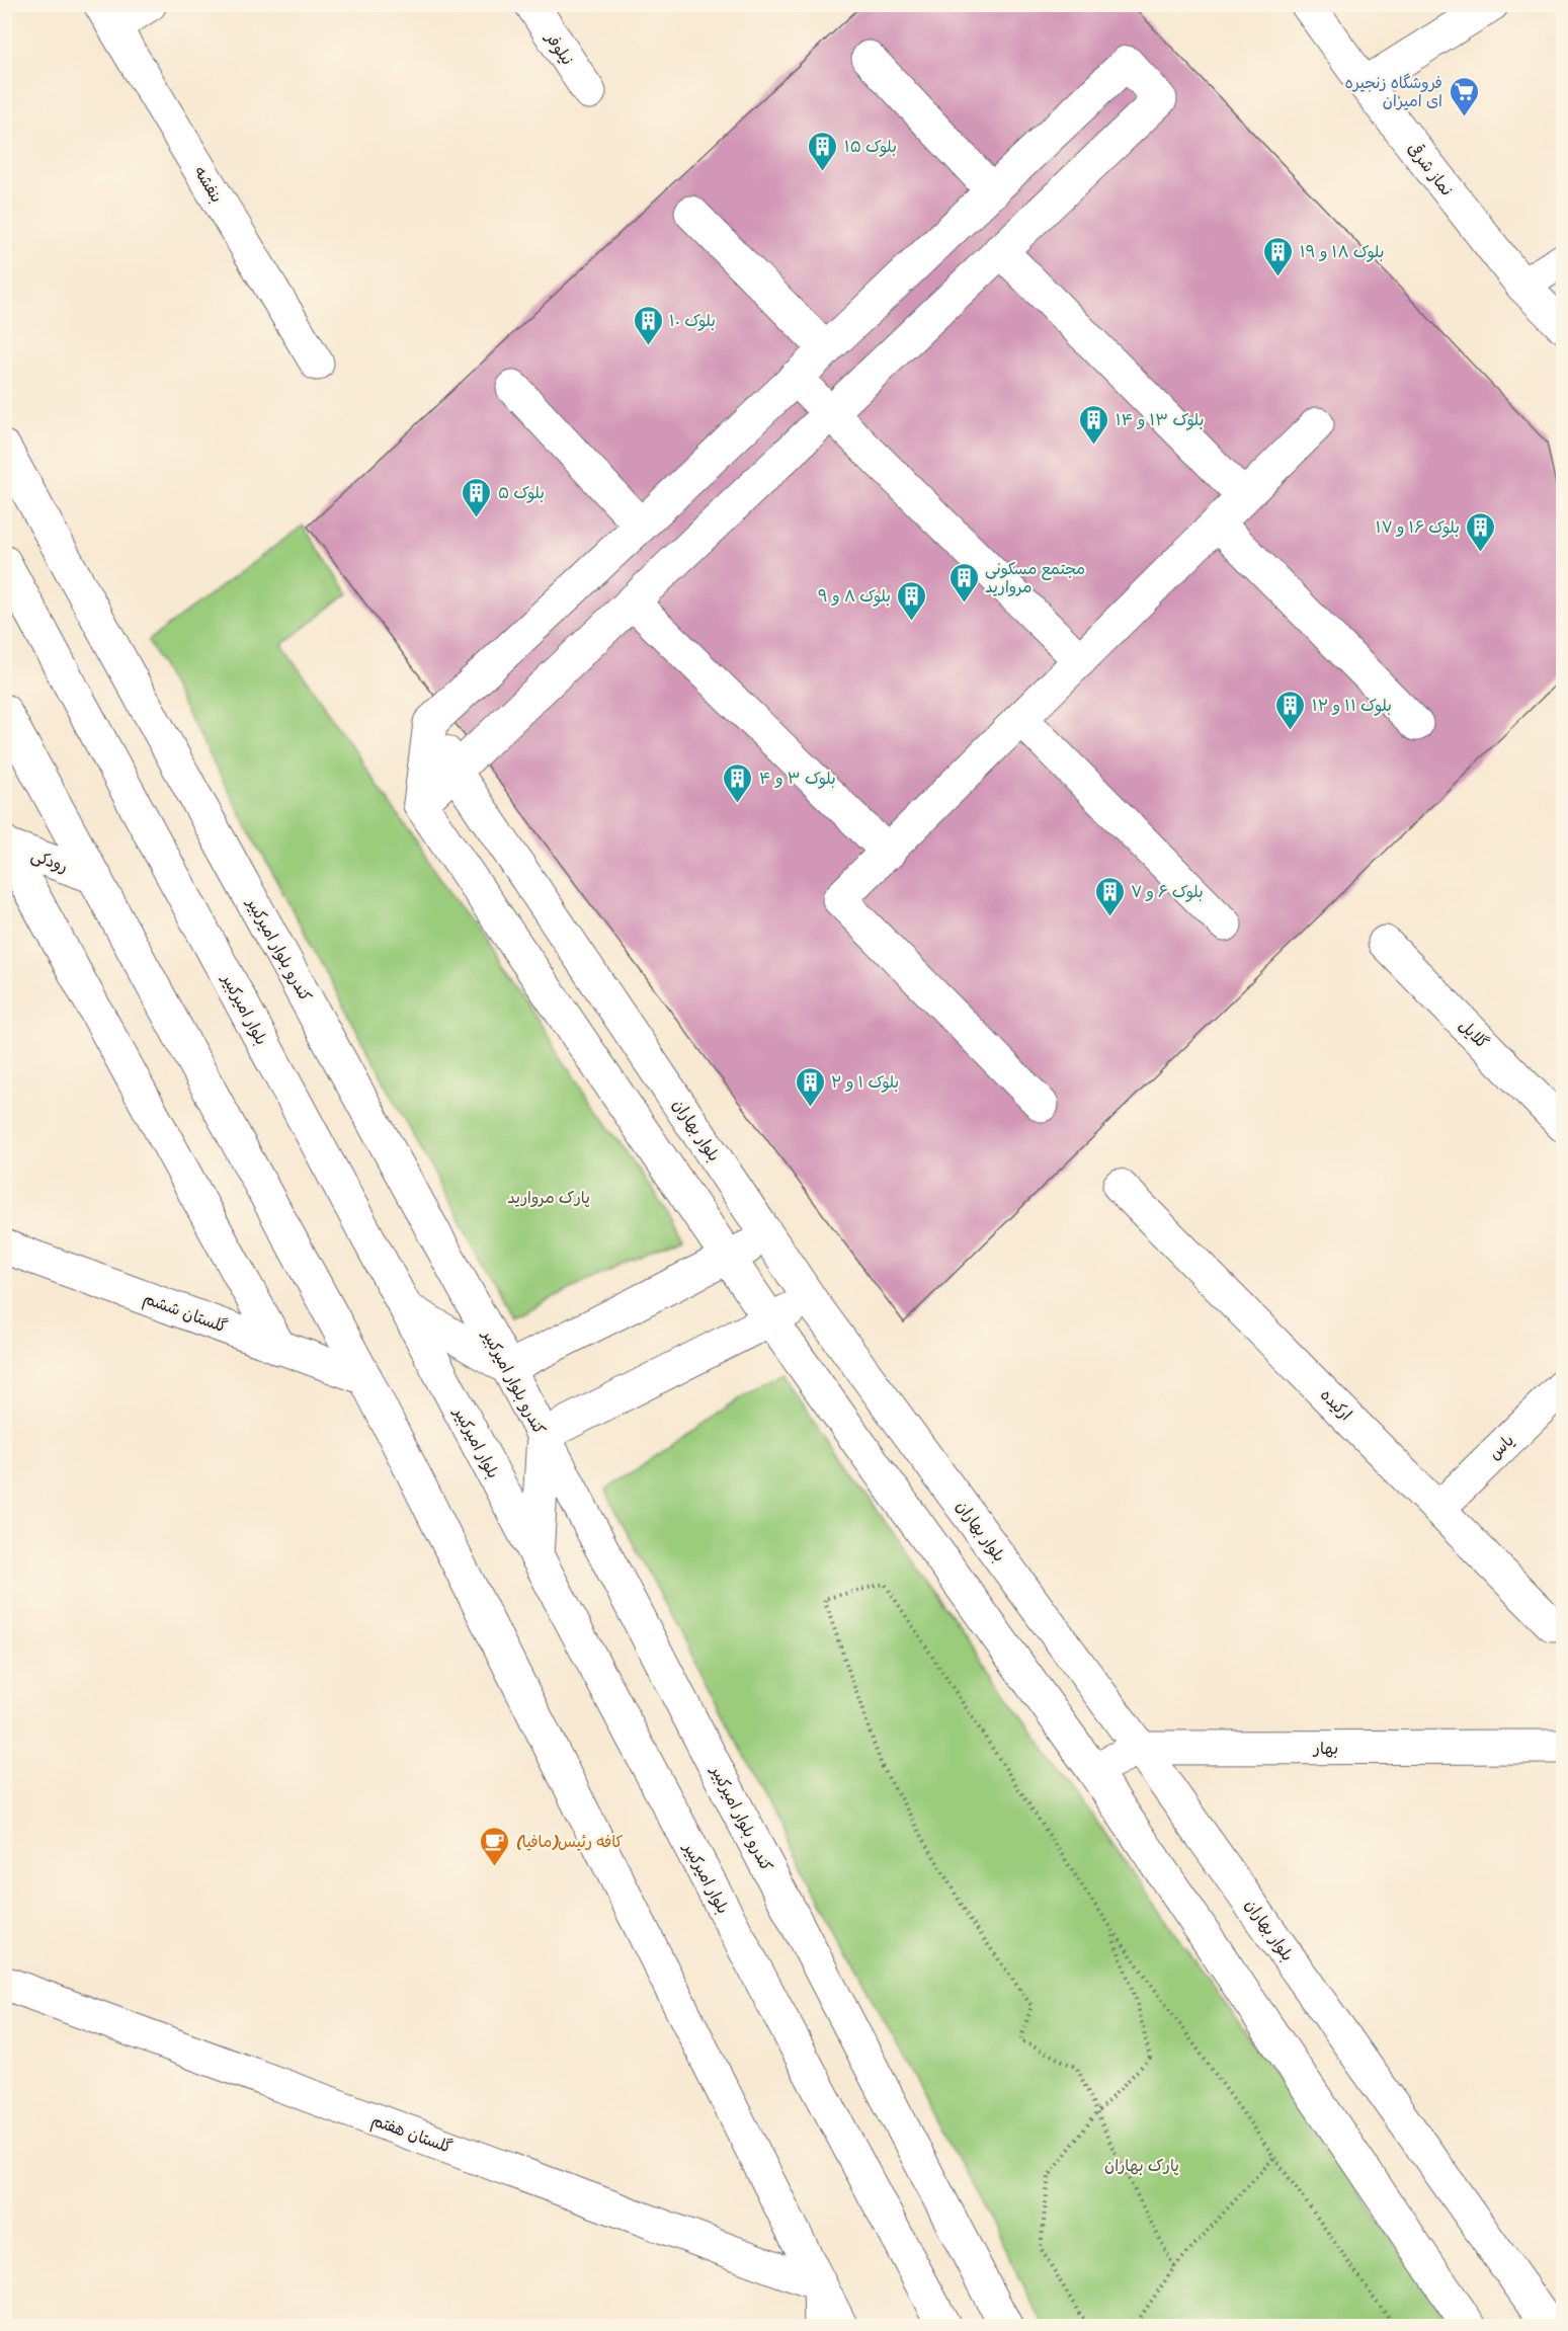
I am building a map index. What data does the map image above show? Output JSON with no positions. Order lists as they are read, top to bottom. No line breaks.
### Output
{"streets":{"street":["نیلوفر","نماز شرقی","بنفشه","رودکی","کندرو بلوار امیرکبیر","بلوار امیرکبیر","گلایل","بلوار بهاران","گلستان ششم","ارکیده","یاس","بهار","گلستان هفتم"]},"crossings":[["بلوار بهاران","بهار"],["ارکیده","یاس"]],"parks":["پارک مروارید","پارک بهاران"],"places":{"supermarket":["فروشگاه زنجیره ای امیران"],"building":["بلوک ۱۵","بلوک ۱۸ و ۱۹","بلوک ۱۰","بلوک ۱۳ و ۱۴","بلوک ۵","بلوک ۱۶ و ۱۷","مجتمع مسکونی مروارید","بلوک ۸ و ۹","بلوک ۱۱ و ۱۲","بلوک ۳ و ۴","بلوک ۶ و ۷","بلوک ۱ و ۲"],"cafe":["کافه رئیس(مافیا)"]}}
